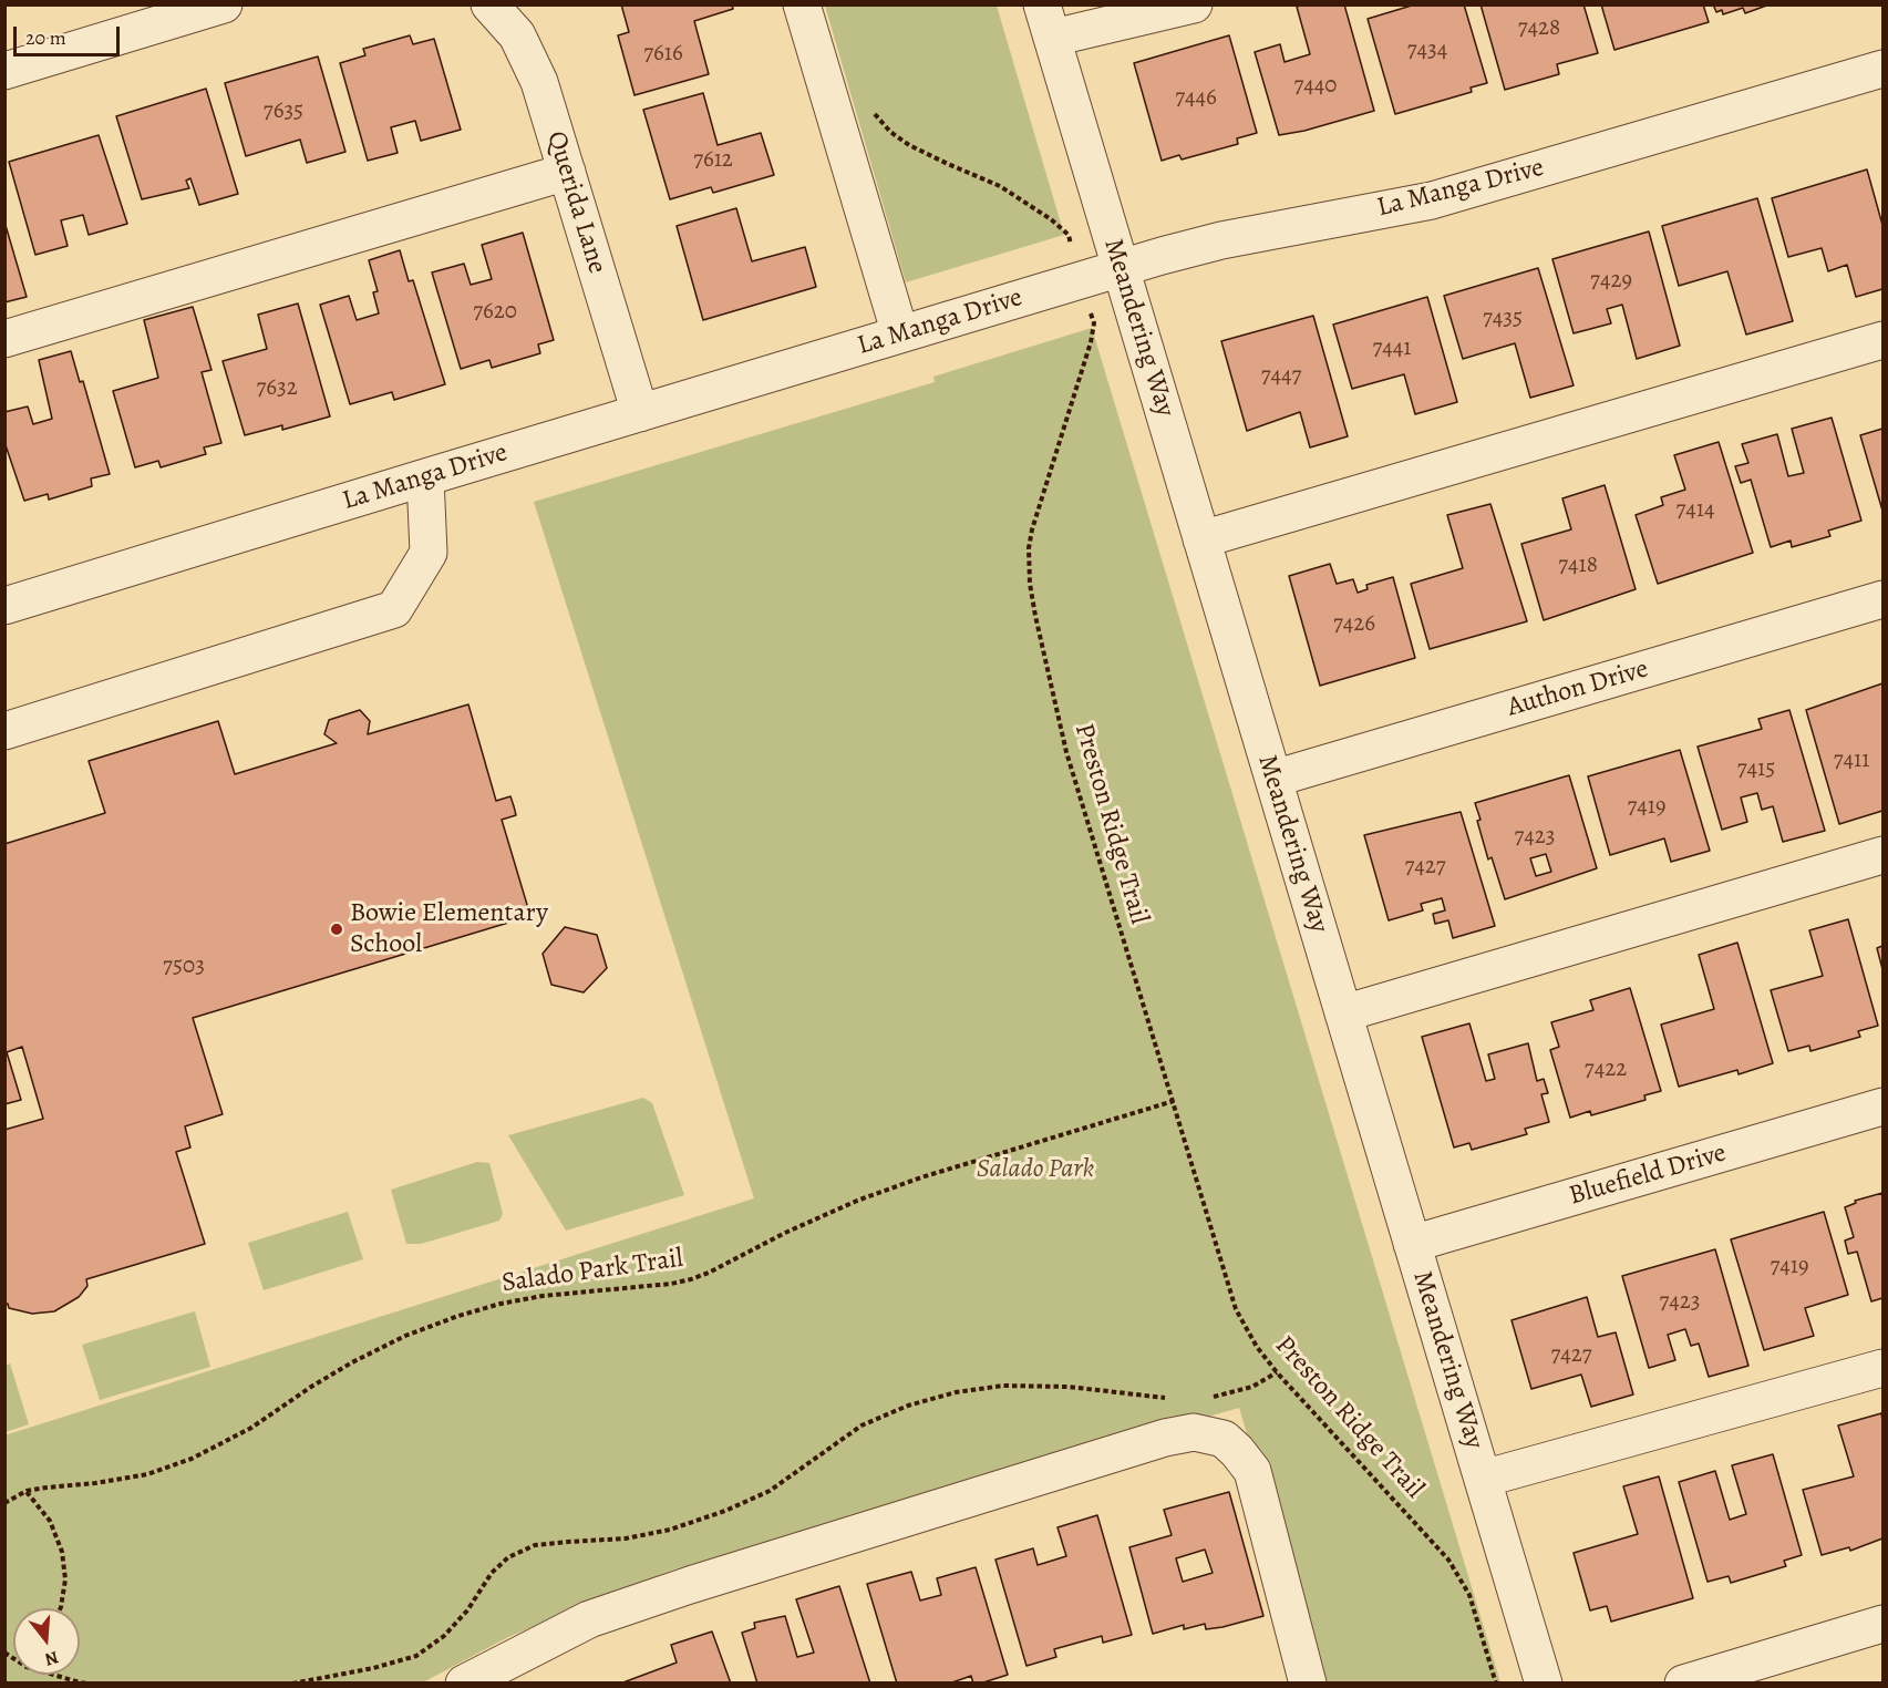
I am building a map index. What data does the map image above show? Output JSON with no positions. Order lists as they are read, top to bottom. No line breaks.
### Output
{"streets":{"street":["La Manga Drive","Querida Lane","Meandering Way","Authon Drive","Bluefield Drive"],"path":["Preston Ridge Trail","Salado Park Trail"]},"crossings":[["La Manga Drive","Querida Lane"],["La Manga Drive","Meandering Way"],["La Manga Drive","Preston Ridge Trail"],["Meandering Way","Authon Drive"],["Meandering Way","Bluefield Drive"],["Preston Ridge Trail","Salado Park Trail"]],"parks":["Salado Park"],"places":["Bowie Elementary School"],"house_numbers":["7428","7434","7616","7440","7446","7635","7612","7429","7620","7435","7441","7447","7632","7414","7418","7426","7411","7415","7419","7423","7427","7503","7422","7419","7423","7427"],"scale_bar":"20 m","north":"bottom"}
